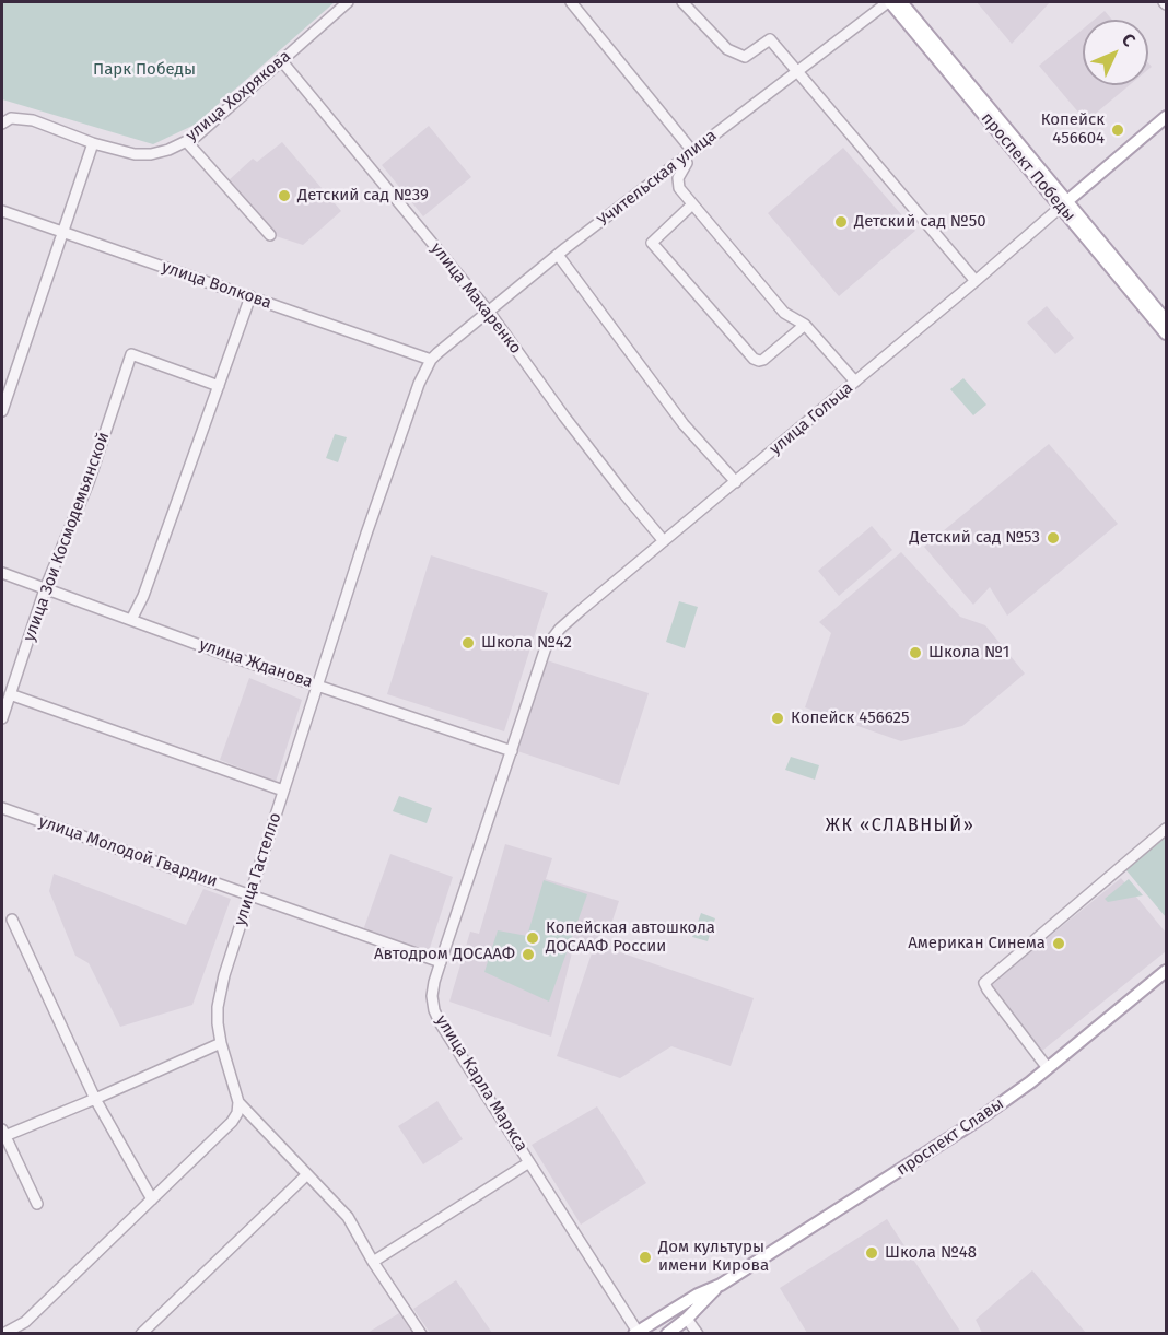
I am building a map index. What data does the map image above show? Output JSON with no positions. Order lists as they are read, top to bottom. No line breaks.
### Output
{"streets":{"main road":["проспект Победы","проспект Славы"],"street":["улица Хохрякова","Учительская улица","улица Волкова","улица Макаренко","улица Гольца","улица Зои Космодемьянской","улица Жданова","улица Молодой Гвардии","улица Гастелло","улица Карла Маркса"]},"crossings":[["улица Хохрякова","улица Макаренко"],["проспект Победы","Учительская улица"],["проспект Победы","улица Гольца"],["Учительская улица","улица Волкова"],["Учительская улица","улица Макаренко"],["Учительская улица","улица Гастелло"],["улица Волкова","улица Гастелло"],["улица Макаренко","улица Гольца"],["улица Гольца","улица Карла Маркса"],["улица Зои Космодемьянской","улица Жданова"],["улица Жданова","улица Гастелло"],["улица Жданова","улица Карла Маркса"],["улица Молодой Гвардии","улица Гастелло"],["улица Молодой Гвардии","улица Карла Маркса"],["улица Карла Маркса","проспект Славы"]],"districts":["ЖК «СЛАВНЫЙ»"],"parks":["Парк Победы"],"places":["Копейск 456604","Детский сад №39","Детский сад №50","Детский сад №53","Школа №42","Школа №1","Копейск 456625","Копейская автошкола ДОСААФ России","Американ Синема","Автодром ДОСААФ","Школа №48","Дом культуры имени Кирова"],"north":"top right"}
